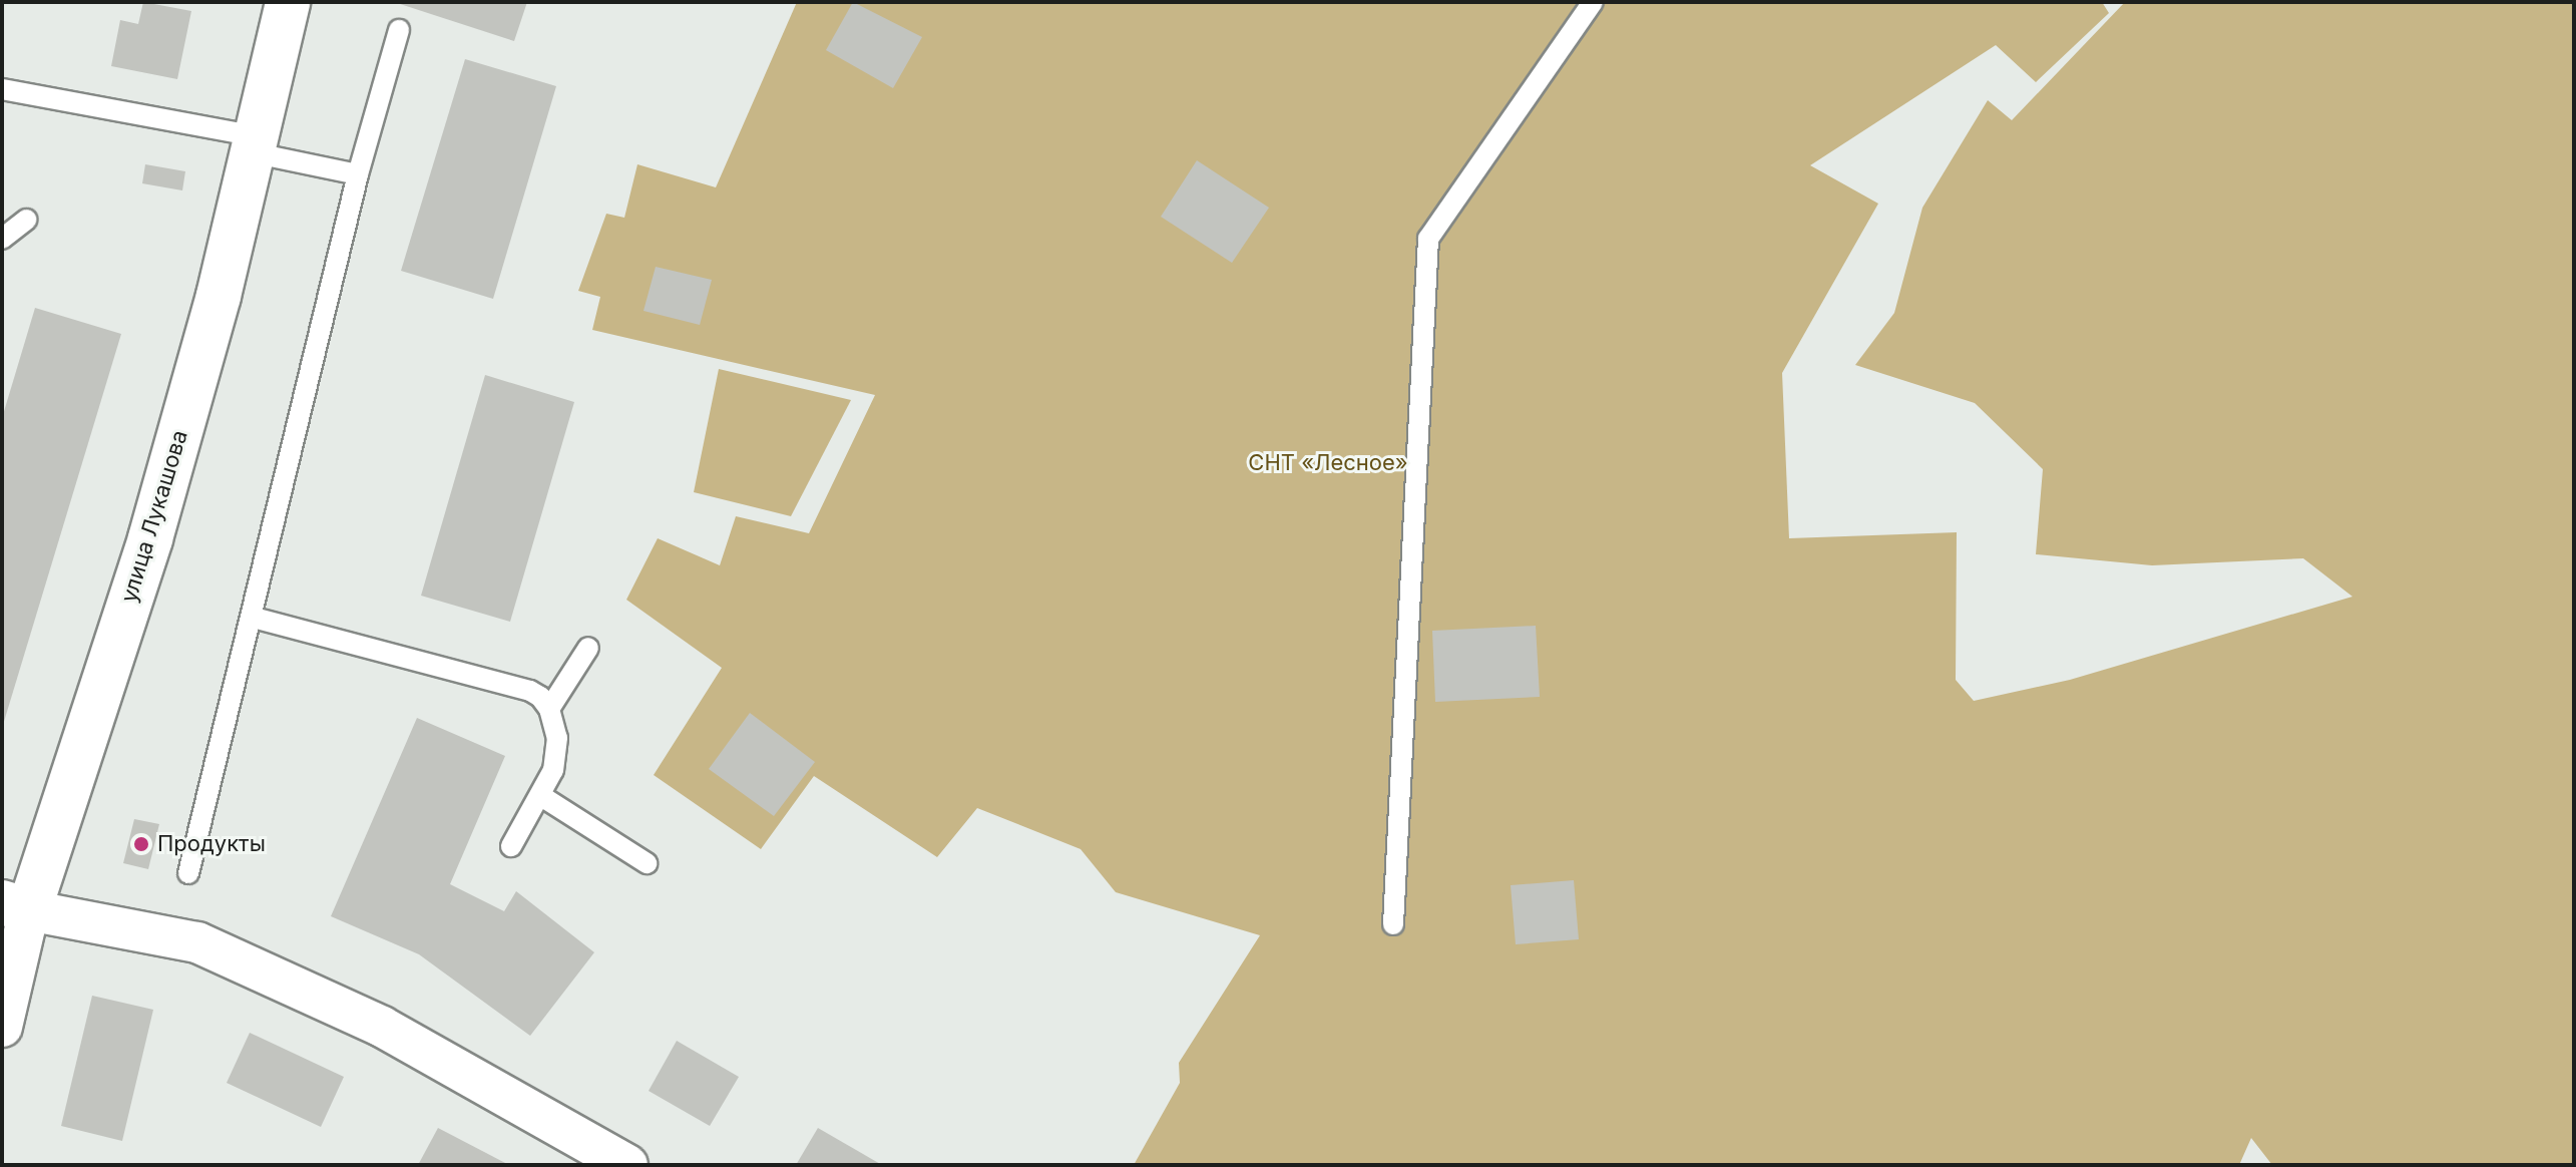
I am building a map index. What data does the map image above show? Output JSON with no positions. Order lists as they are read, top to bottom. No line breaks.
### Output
{"streets":{"main road":["улица Лукашова"]},"parks":["СНТ «Лесное»"],"places":["Продукты"]}
